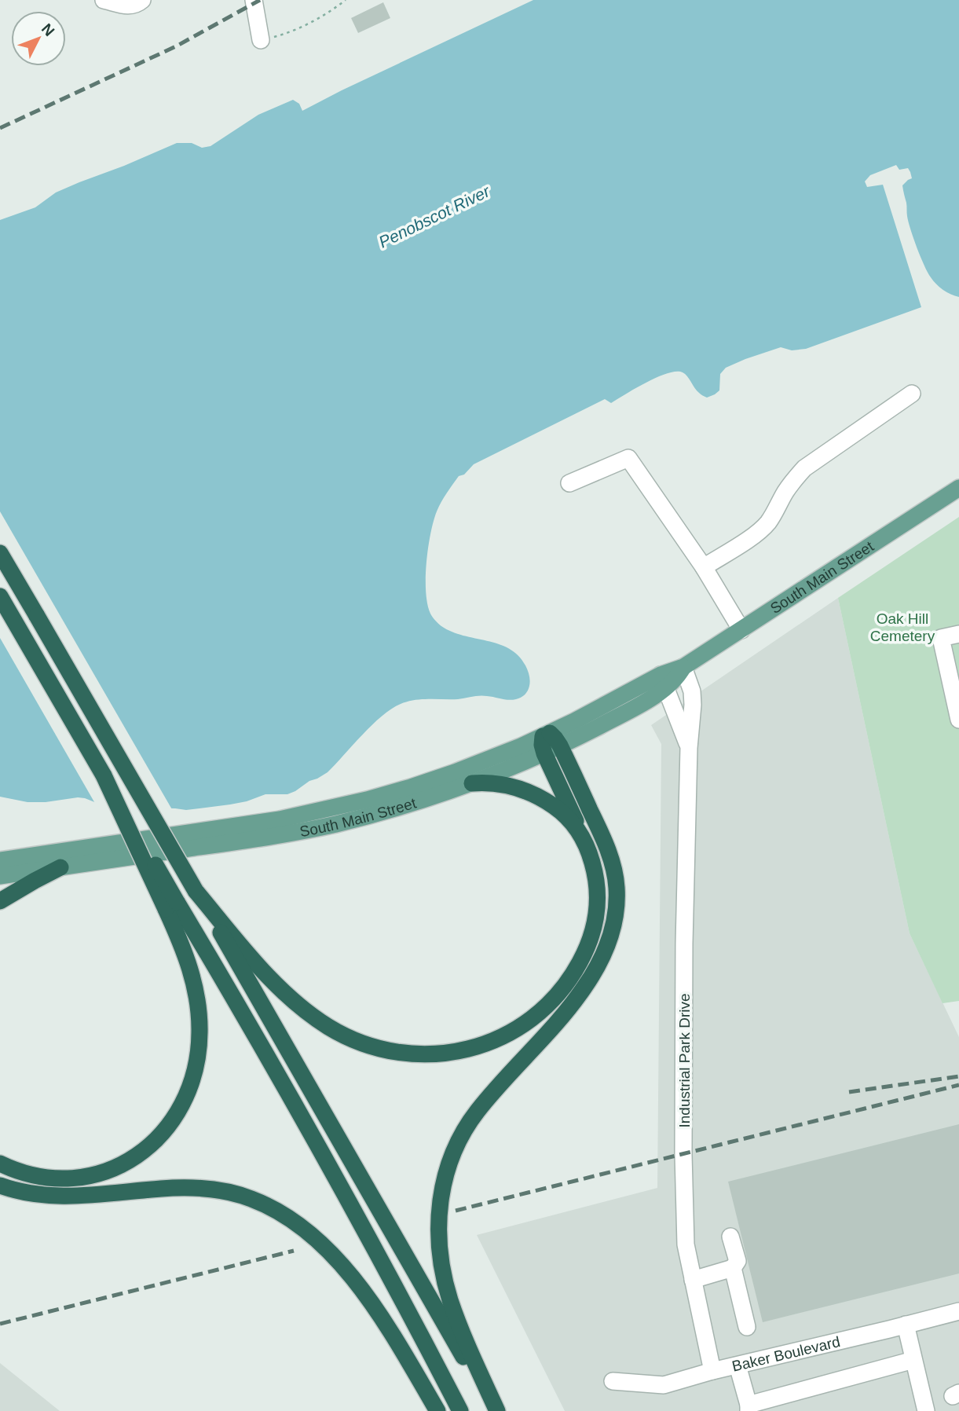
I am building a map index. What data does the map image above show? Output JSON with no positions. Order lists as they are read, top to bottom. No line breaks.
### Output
{"streets":{"main road":["South Main Street"],"street":["Industrial Park Drive","Baker Boulevard"]},"crossings":[["South Main Street","Industrial Park Drive"],["Industrial Park Drive","Baker Boulevard"]],"water":["Penobscot River"],"parks":["Oak Hill Cemetery"],"north":"top right"}
